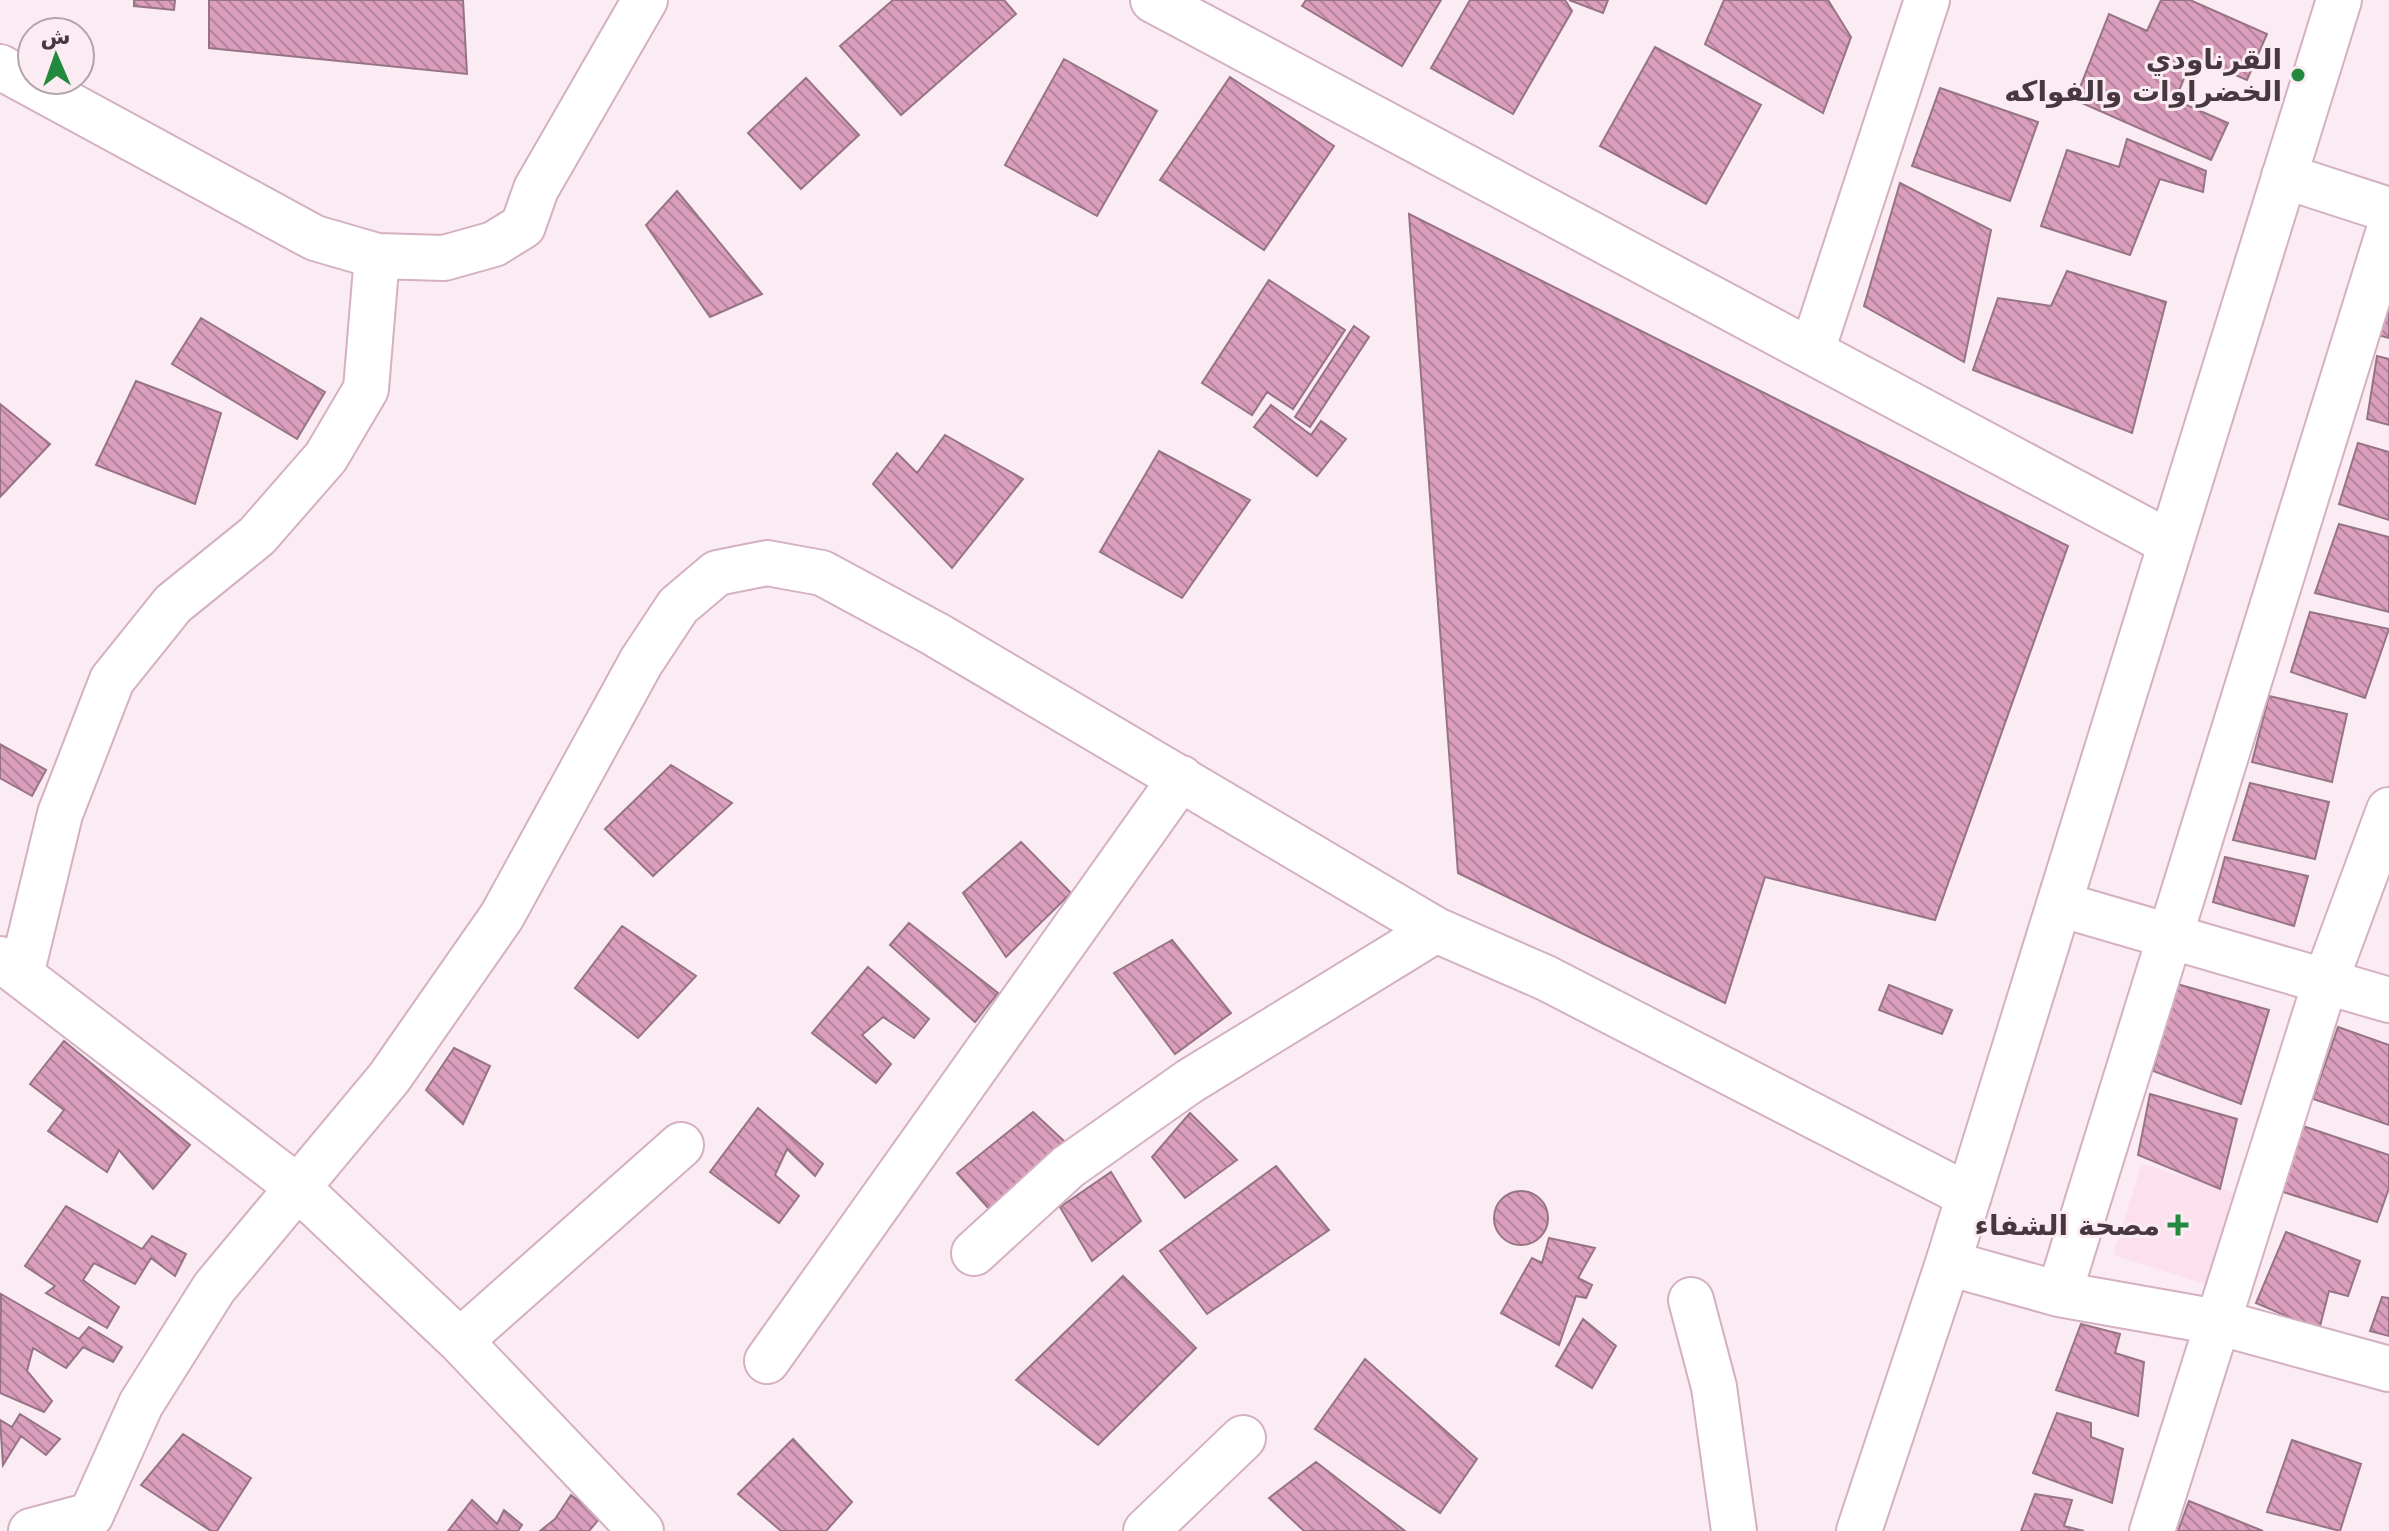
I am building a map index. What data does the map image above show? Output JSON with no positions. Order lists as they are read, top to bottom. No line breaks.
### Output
{"places":{"other":["القرناودي الخضراوات والفواكه"],"health":["مصحة الشفاء"]},"north":"top"}
